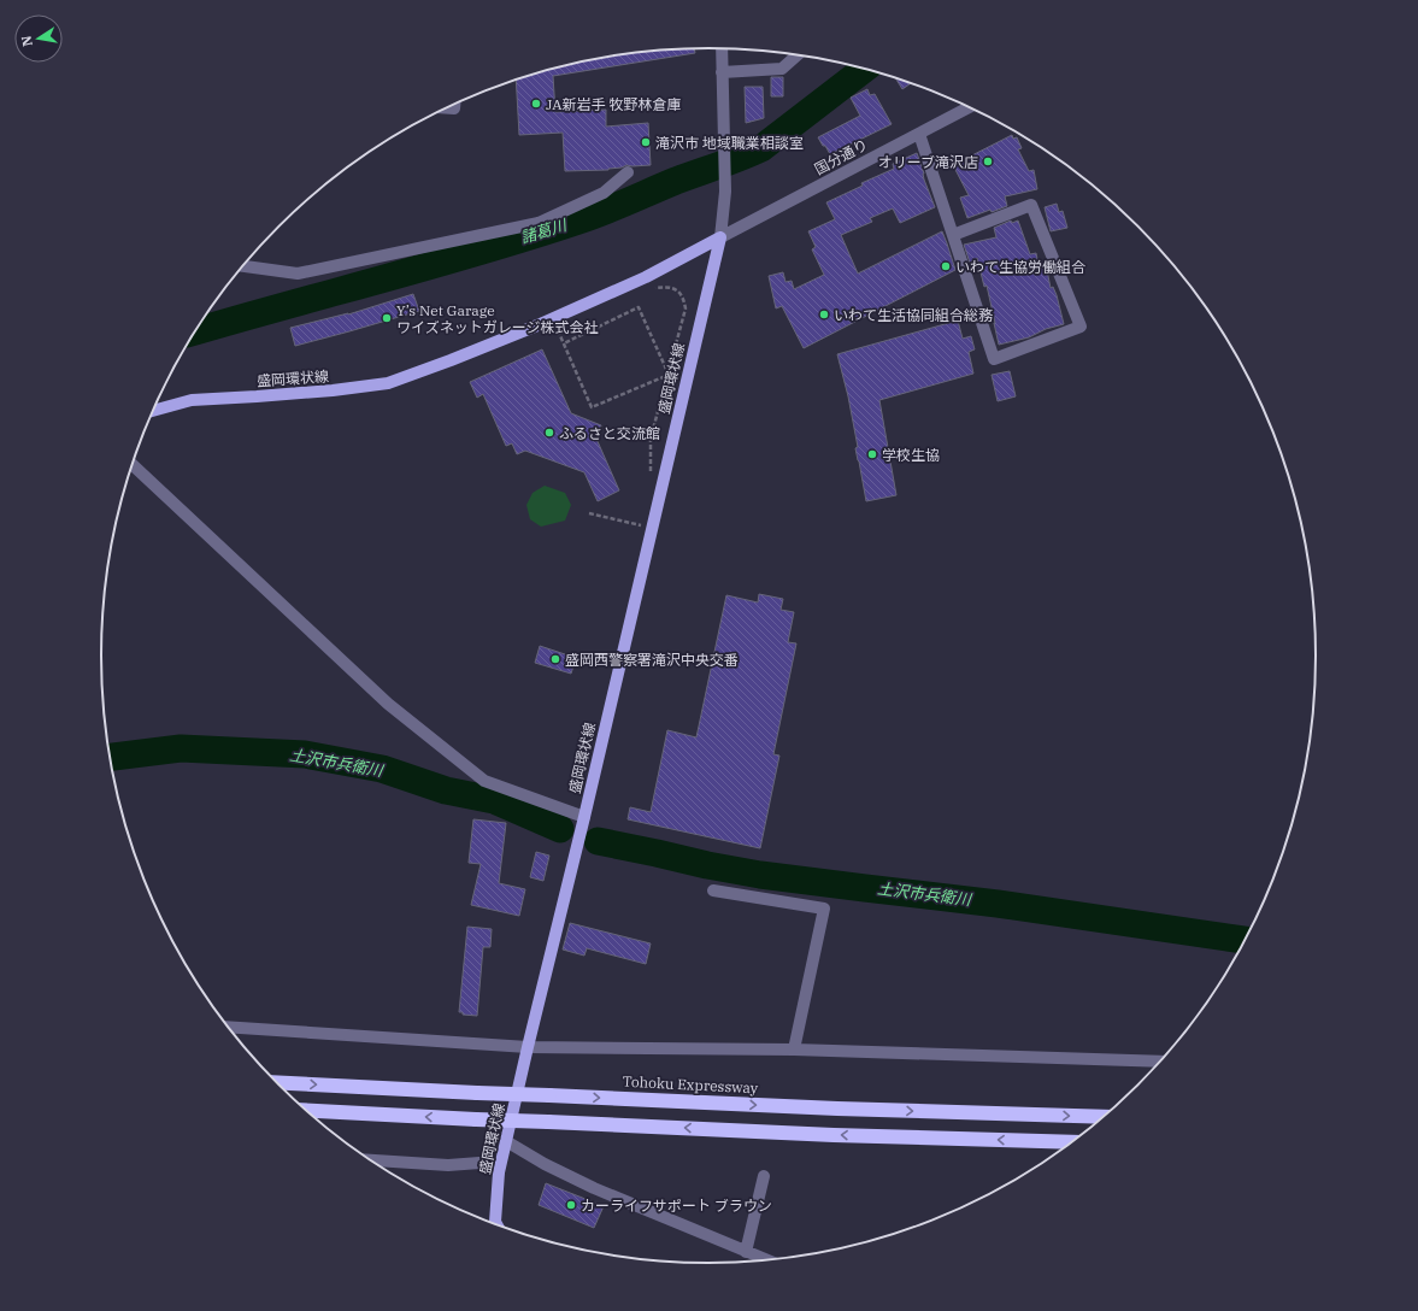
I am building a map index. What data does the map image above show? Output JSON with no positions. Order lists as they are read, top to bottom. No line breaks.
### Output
{"streets":{"highway":["Tohoku Expressway"],"main road":["盛岡環状線"],"street":["国分通り"]},"crossings":[["国分通り","盛岡環状線"]],"water":["諸葛川","土沢市兵衛川"],"places":["JA新岩手 牧野林倉庫","滝沢市 地域職業相談室","オリーブ滝沢店","いわて生協労働組合","いわて生活協同組合総務","Y’s Net Garage ワイズネットガレージ株式会社","ふるさと交流館","学校生協","盛岡西警察署滝沢中央交番","カーライフサポート ブラウン"],"north":"left"}
